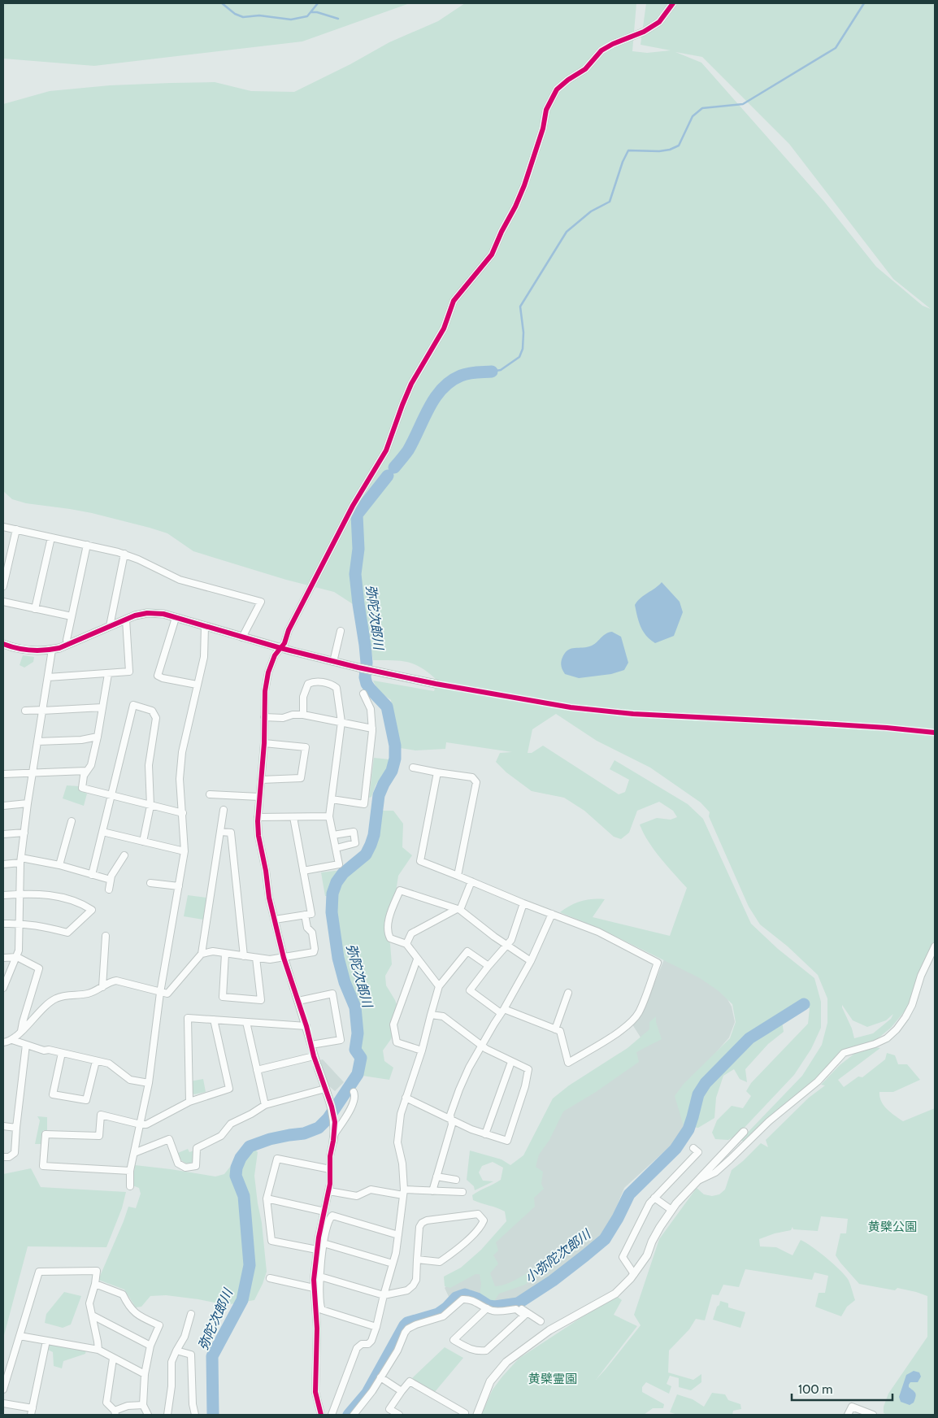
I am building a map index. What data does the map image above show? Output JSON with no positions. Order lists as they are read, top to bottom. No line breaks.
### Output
{"water":["弥陀次郎川","小弥陀次郎川"],"parks":["黄檗公園","黄檗霊園"],"scale_bar":"100 m"}
